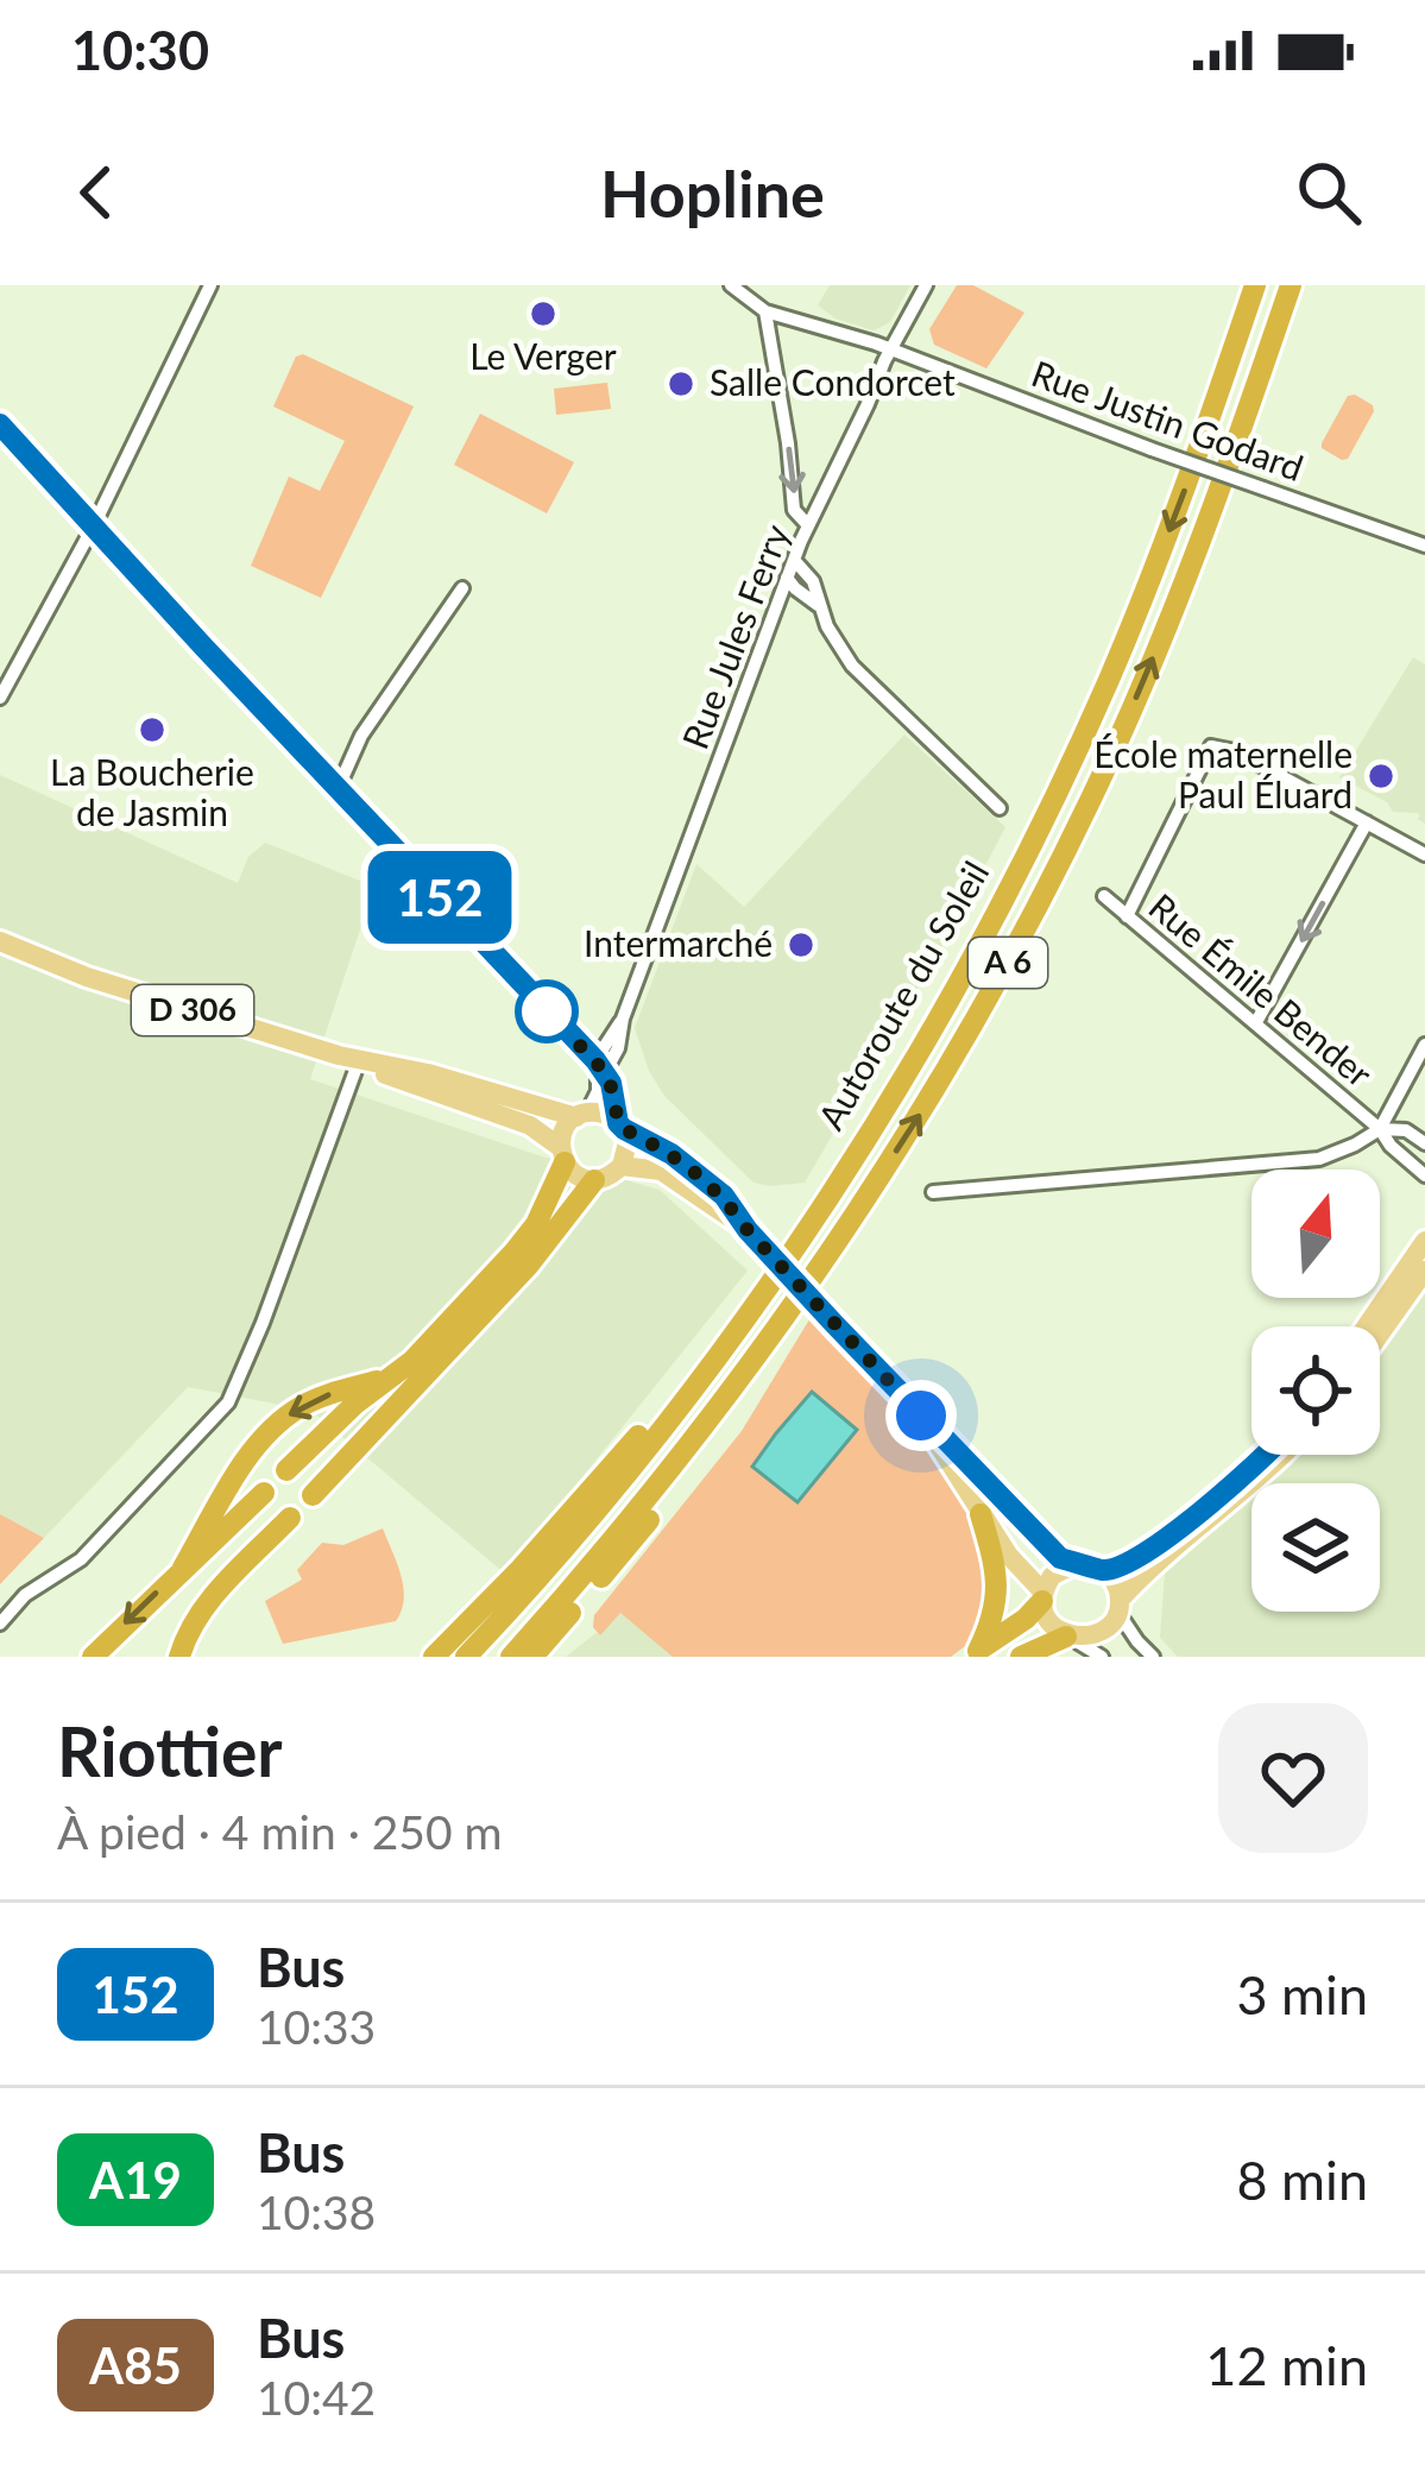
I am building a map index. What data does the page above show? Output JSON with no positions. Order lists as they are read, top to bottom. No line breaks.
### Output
{"streets":{"highway":["A 6","Autoroute du Soleil"],"main road":["D 306"],"street":["Rue Justin Godard","Rue Jules Ferry","Rue Émile Bender"]},"crossings":[["Rue Justin Godard","Rue Jules Ferry"],["Rue Jules Ferry","D 306"]],"places":["Le Verger","Salle Condorcet","La Boucherie de Jasmin","École maternelle Paul Éluard","Intermarché"],"lines":["bus line 152"],"north":"top","page":{"status":"10:30","header":"Hopline","on_map":"152","heading":["Riottier","À pied · 4 min · 250 m"],"list":[{"mark":"152","name":"Bus","note":"10:33","value":"3 min"},{"mark":"A19","name":"Bus","note":"10:38","value":"8 min"},{"mark":"A85","name":"Bus","note":"10:42","value":"12 min"}]}}
